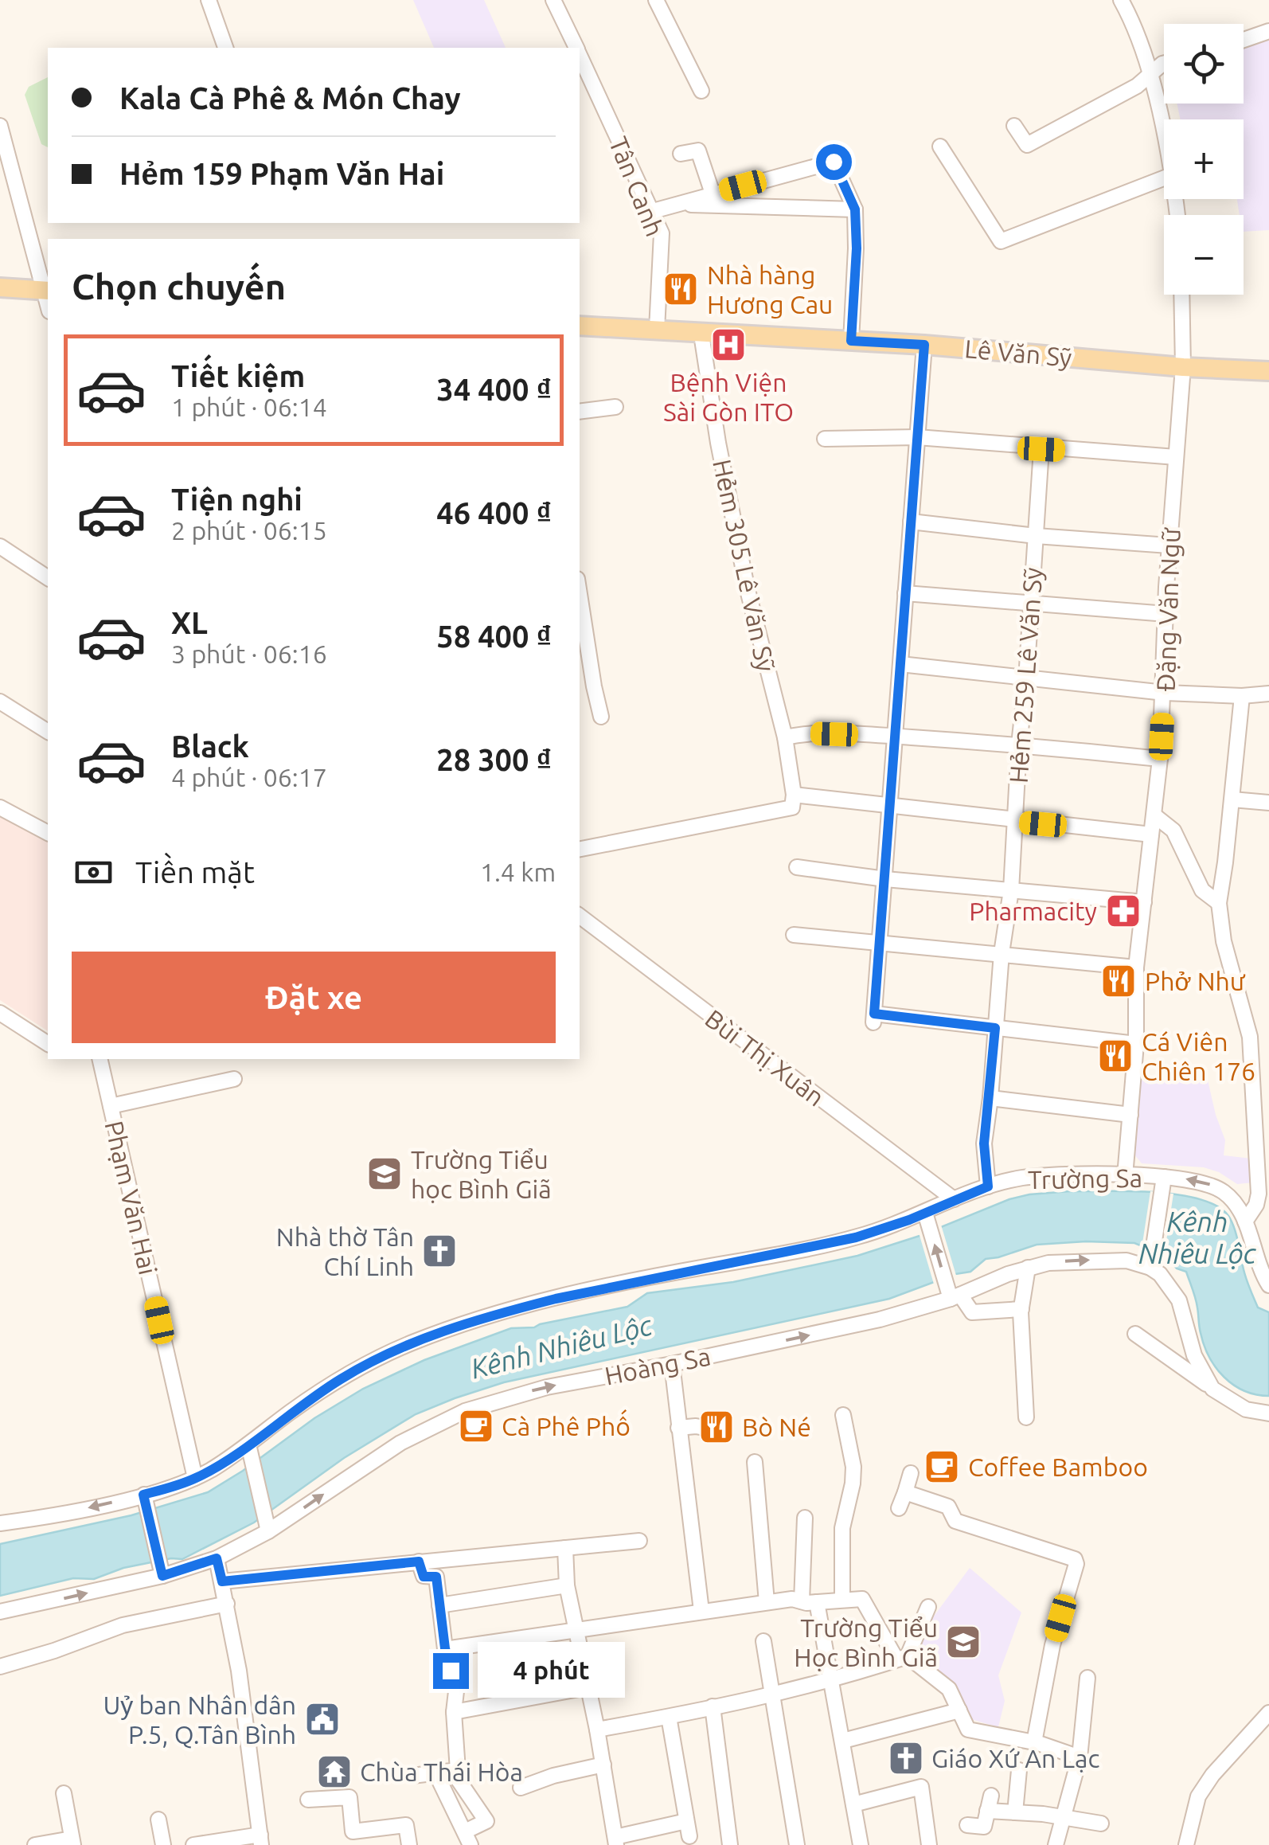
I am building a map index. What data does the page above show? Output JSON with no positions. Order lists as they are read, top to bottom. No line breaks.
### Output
{"streets":{"main road":["Lê Văn Sỹ"],"street":["Tân Canh","Hẻm 305 Lê Văn Sỹ","Đặng Văn Ngữ","Hẻm 259 Lê Văn Sỹ","Bùi Thị Xuân","Trường Sa","Phạm Văn Hai","Hoàng Sa"]},"crossings":[["Tân Canh","Lê Văn Sỹ"],["Lê Văn Sỹ","Hẻm 305 Lê Văn Sỹ"],["Lê Văn Sỹ","Đặng Văn Ngữ"],["Đặng Văn Ngữ","Trường Sa"],["Hẻm 259 Lê Văn Sỹ","Trường Sa"],["Bùi Thị Xuân","Trường Sa"],["Trường Sa","Phạm Văn Hai"]],"water":["Kênh Nhiêu Lộc"],"places":{"restaurant":["Nhà hàng Hương Cau","Phở Như","Cá Viên Chiên 176","Bò Né"],"hospital":["Bệnh Viện Sài Gòn ITO"],"pharmacy":["Pharmacity"],"school or university":["Trường Tiểu học Bình Giã","Trường Tiểu Học Bình Giã"],"church":["Nhà thờ Tân Chí Linh","Giáo Xứ An Lạc"],"cafe":["Cà Phê Phố","Coffee Bamboo"],"public building":["Uỷ ban Nhân dân P.5, Q.Tân Bình"],"temple":["Chùa Thái Hòa"]},"page":{"map_buttons":["+","−"],"banner":["Kala Cà Phê & Món Chay","Hẻm 159 Phạm Văn Hai"],"heading":"Chọn chuyến","list":[{"name":"Tiết kiệm","note":"1 phút · 06:14","value":"34 400 ₫"},{"name":"Tiện nghi","note":"2 phút · 06:15","value":"46 400 ₫"},{"name":"XL","note":"3 phút · 06:16","value":"58 400 ₫"},{"name":"Black","note":"4 phút · 06:17","value":"28 300 ₫"}],"pay":["Tiền mặt","1.4 km"],"buttons":"Đặt xe","bubble":"4 phút"}}
